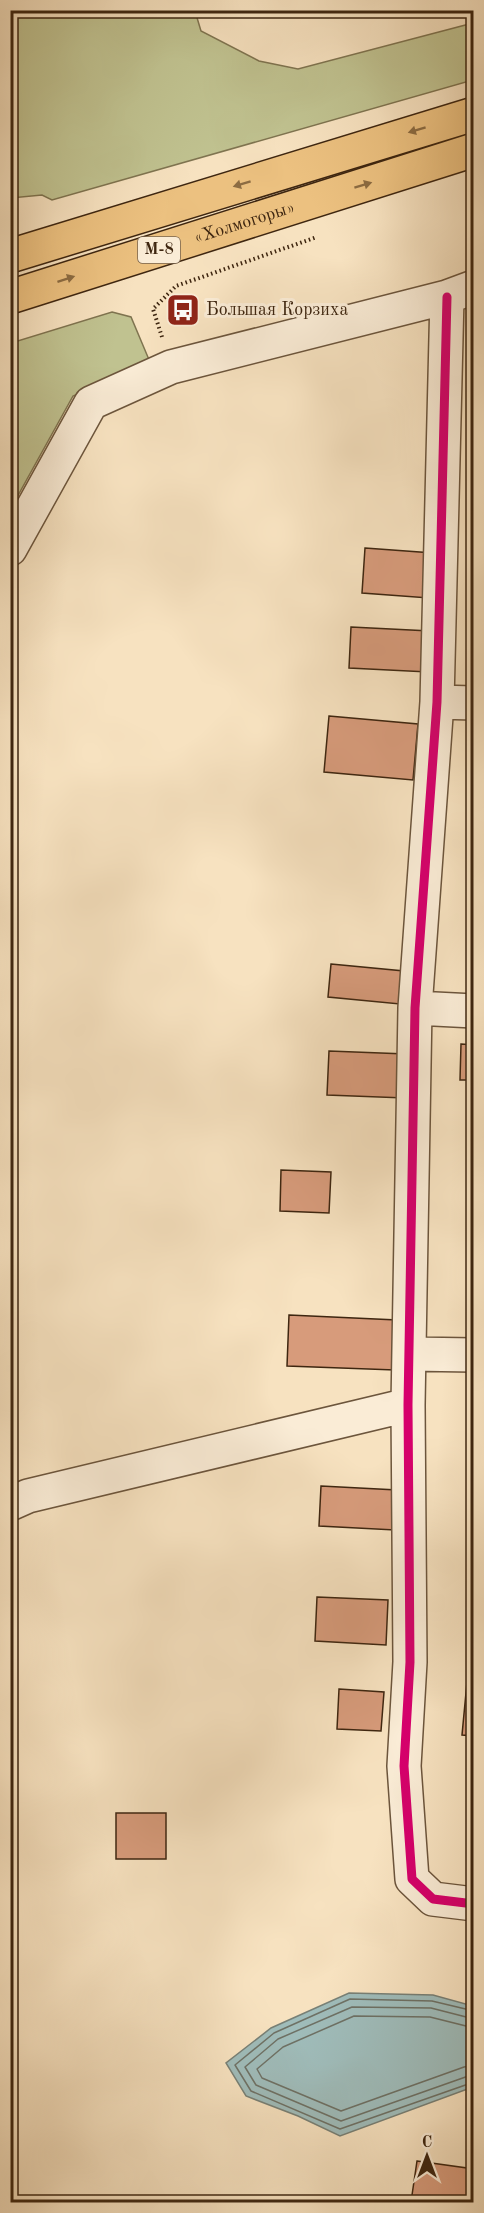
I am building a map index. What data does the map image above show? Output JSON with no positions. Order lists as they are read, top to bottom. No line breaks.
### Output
{"streets":{"main road":["«Холмогоры»","М-8"]},"places":{"bus stop":["Большая Корзиха"]},"north":"top"}
